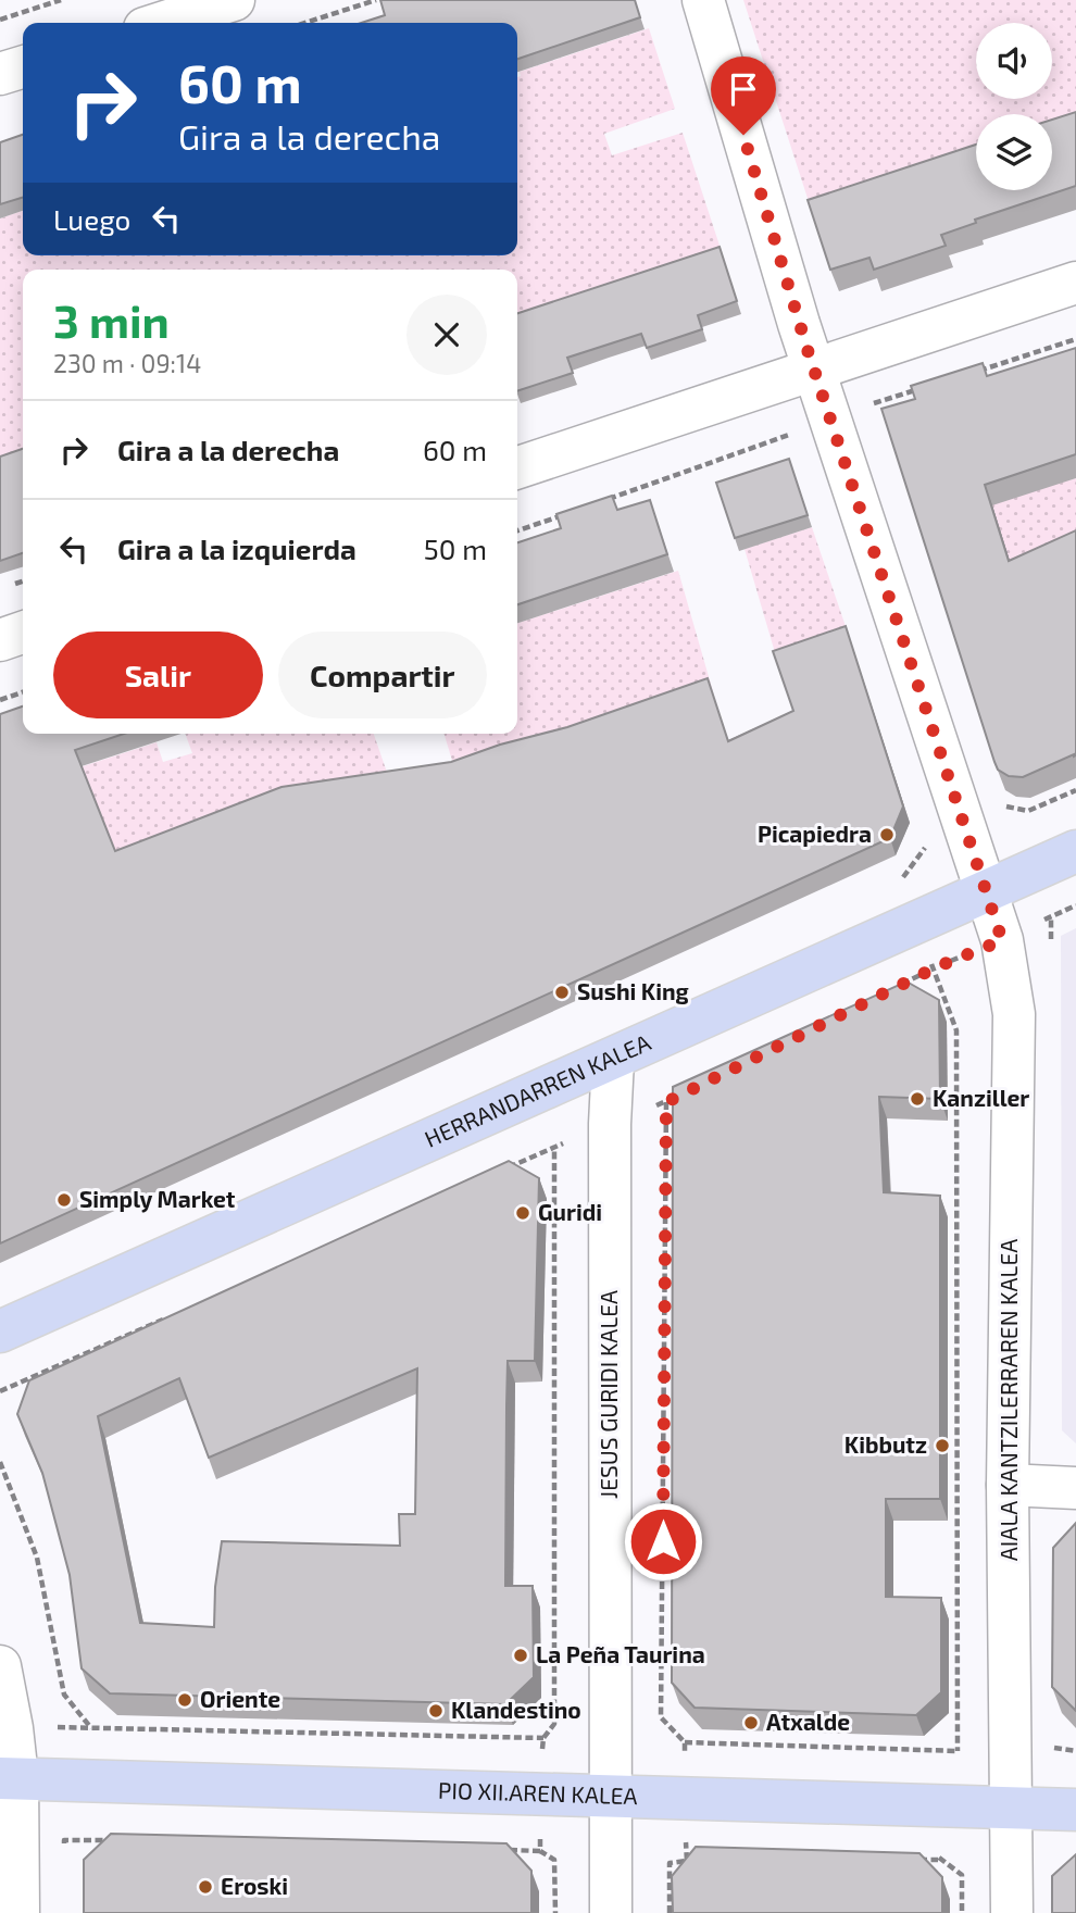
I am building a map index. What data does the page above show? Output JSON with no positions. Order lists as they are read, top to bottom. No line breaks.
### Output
{"streets":{"main road":["HERRANDARREN KALEA","PIO XII.AREN KALEA"],"street":["JESUS GURIDI KALEA","AIALA KANTZILERRAREN KALEA"]},"crossings":[["HERRANDARREN KALEA","JESUS GURIDI KALEA"],["HERRANDARREN KALEA","AIALA KANTZILERRAREN KALEA"],["JESUS GURIDI KALEA","PIO XII.AREN KALEA"],["AIALA KANTZILERRAREN KALEA","PIO XII.AREN KALEA"]],"places":["Picapiedra","Sushi King","Kanziller","Simply Market","Guridi","Kibbutz","La Peña Taurina","Oriente","Klandestino","Atxalde","Eroski"],"page":{"turn":["60 m","Gira a la derecha"],"then":"Luego","heading":["3 min","230 m · 09:14"],"list":[{"name":"Gira a la derecha","value":"60 m"},{"name":"Gira a la izquierda","value":"50 m"}],"buttons":["Salir","Compartir"]}}
